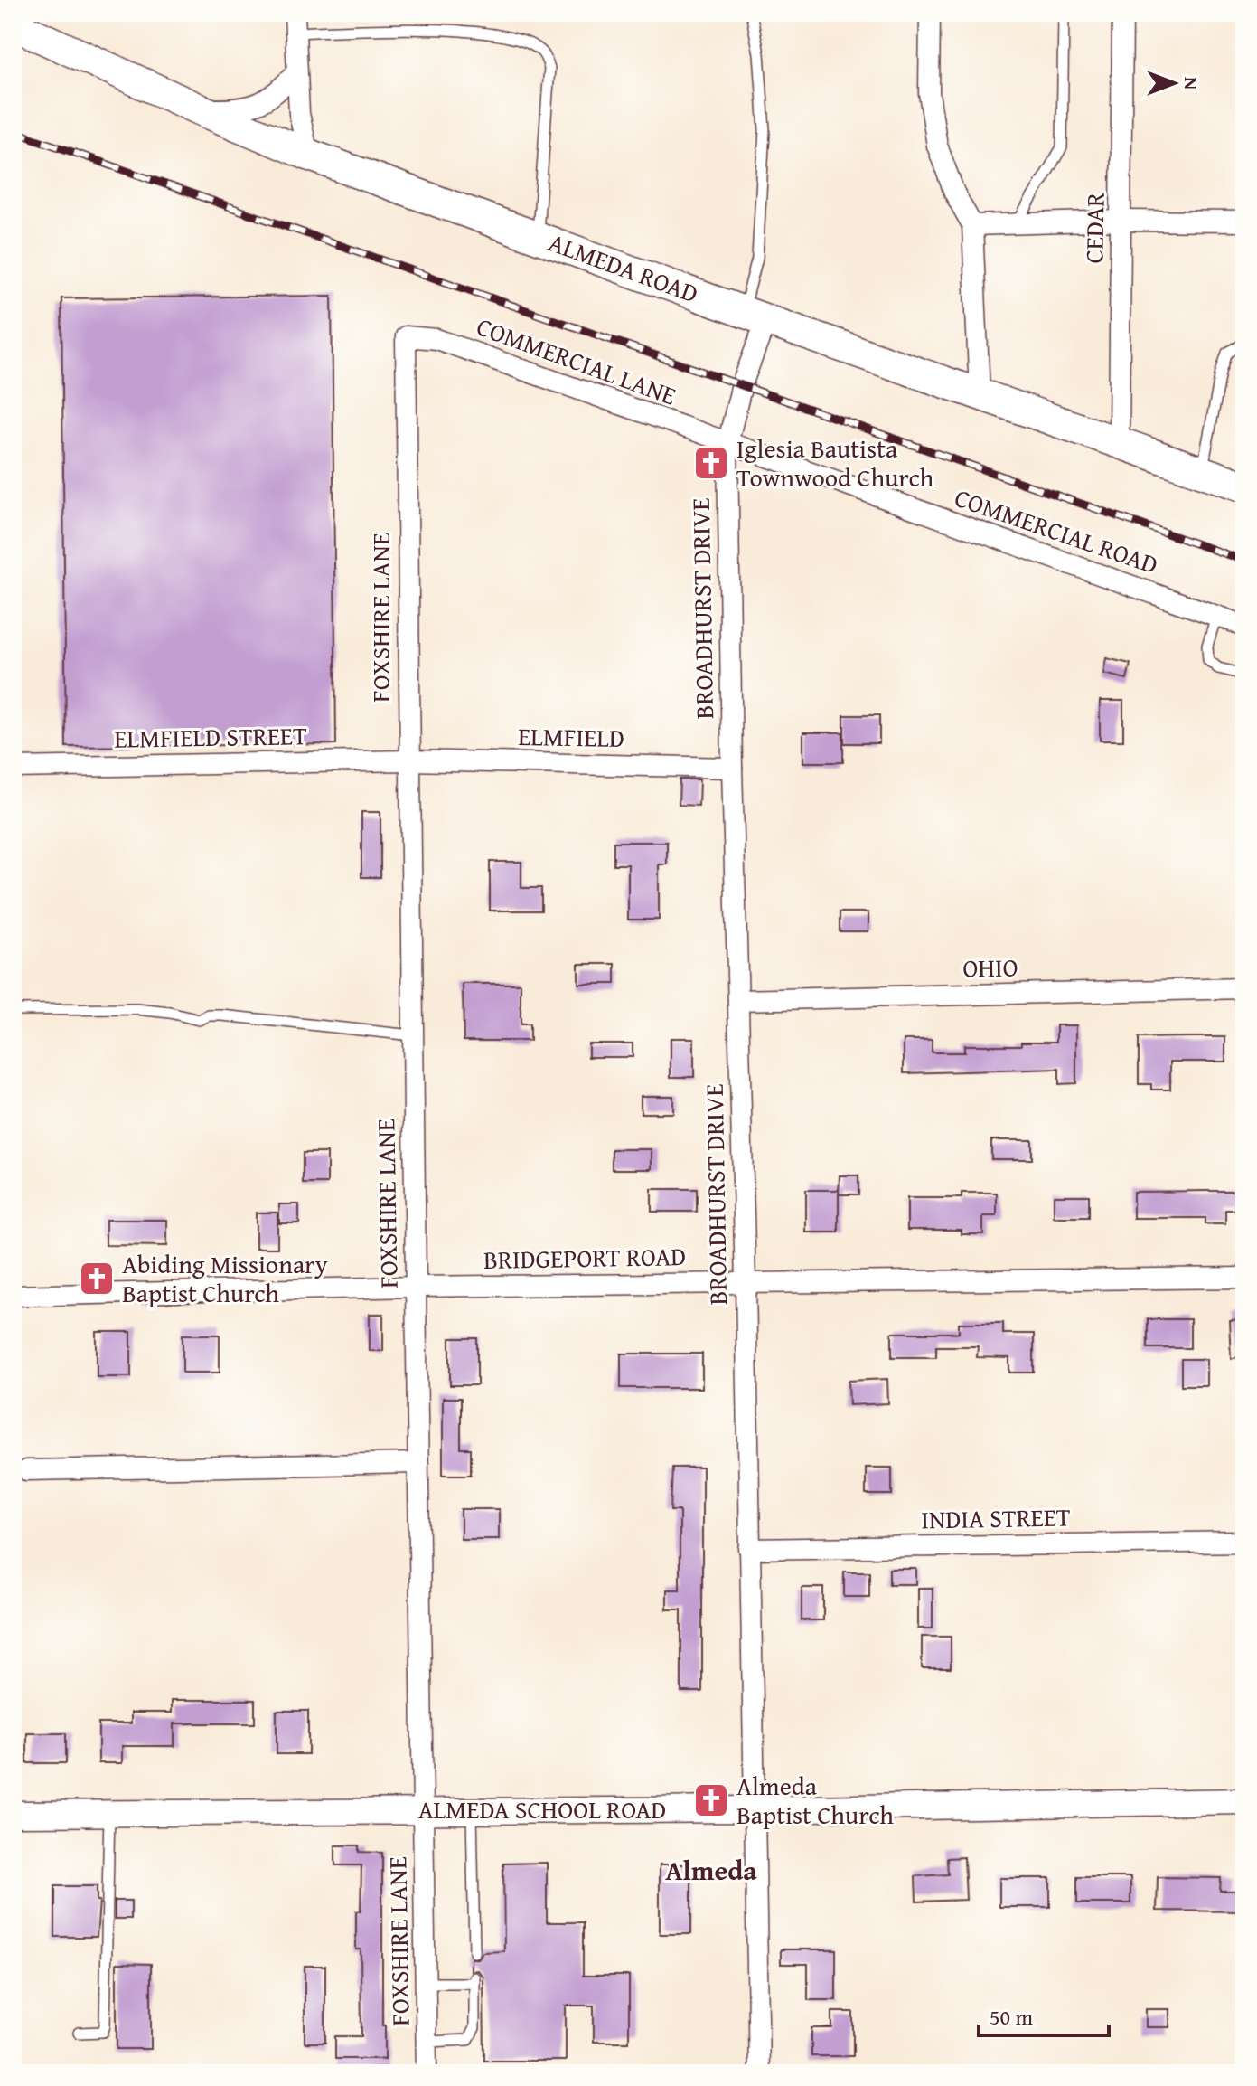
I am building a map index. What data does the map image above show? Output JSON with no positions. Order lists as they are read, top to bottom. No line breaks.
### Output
{"streets":{"main road":["ALMEDA ROAD"],"street":["CEDAR","COMMERCIAL LANE","COMMERCIAL ROAD","BROADHURST DRIVE","FOXSHIRE LANE","ELMFIELD STREET","ELMFIELD","OHIO","BRIDGEPORT ROAD","INDIA STREET","ALMEDA SCHOOL ROAD"]},"crossings":[["CEDAR","ALMEDA ROAD"],["ALMEDA ROAD","BROADHURST DRIVE"],["COMMERCIAL LANE","COMMERCIAL ROAD"],["COMMERCIAL LANE","BROADHURST DRIVE"],["COMMERCIAL LANE","FOXSHIRE LANE"],["COMMERCIAL ROAD","BROADHURST DRIVE"],["BROADHURST DRIVE","ELMFIELD"],["BROADHURST DRIVE","OHIO"],["BROADHURST DRIVE","BRIDGEPORT ROAD"],["BROADHURST DRIVE","INDIA STREET"],["BROADHURST DRIVE","ALMEDA SCHOOL ROAD"],["FOXSHIRE LANE","ELMFIELD STREET"],["FOXSHIRE LANE","ELMFIELD"],["FOXSHIRE LANE","BRIDGEPORT ROAD"],["FOXSHIRE LANE","ALMEDA SCHOOL ROAD"],["ELMFIELD STREET","ELMFIELD"]],"districts":["Almeda"],"places":{"church":["Iglesia Bautista Townwood Church","Abiding Missionary Baptist Church","Almeda Baptist Church"]},"scale_bar":"50 m","north":"right"}
